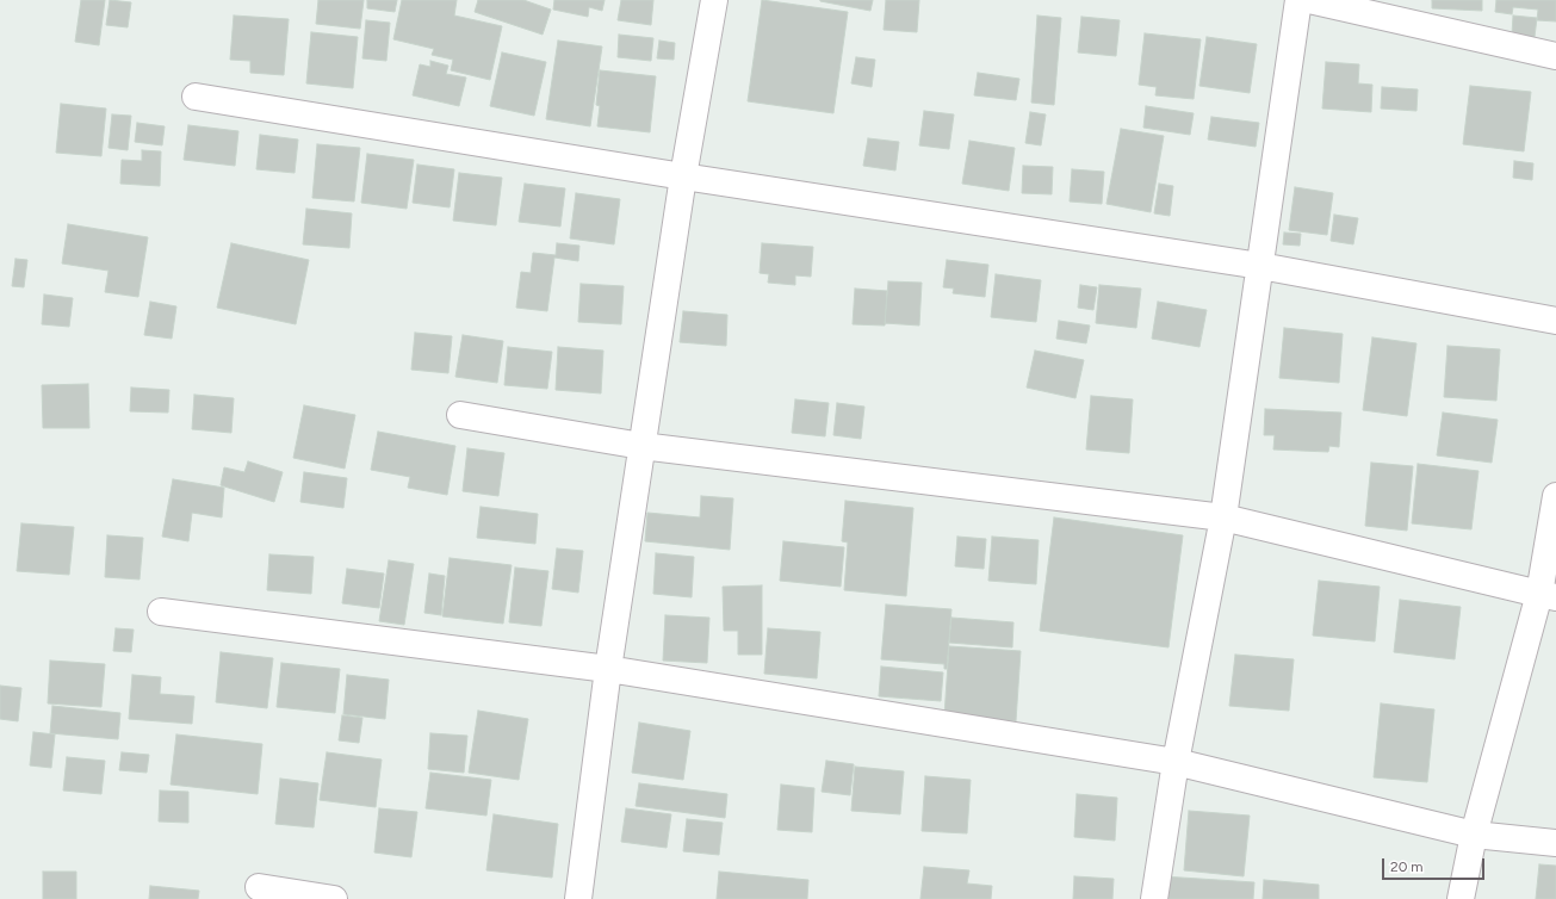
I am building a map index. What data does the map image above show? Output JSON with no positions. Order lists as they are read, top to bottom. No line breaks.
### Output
{"scale_bar":"20 m"}
